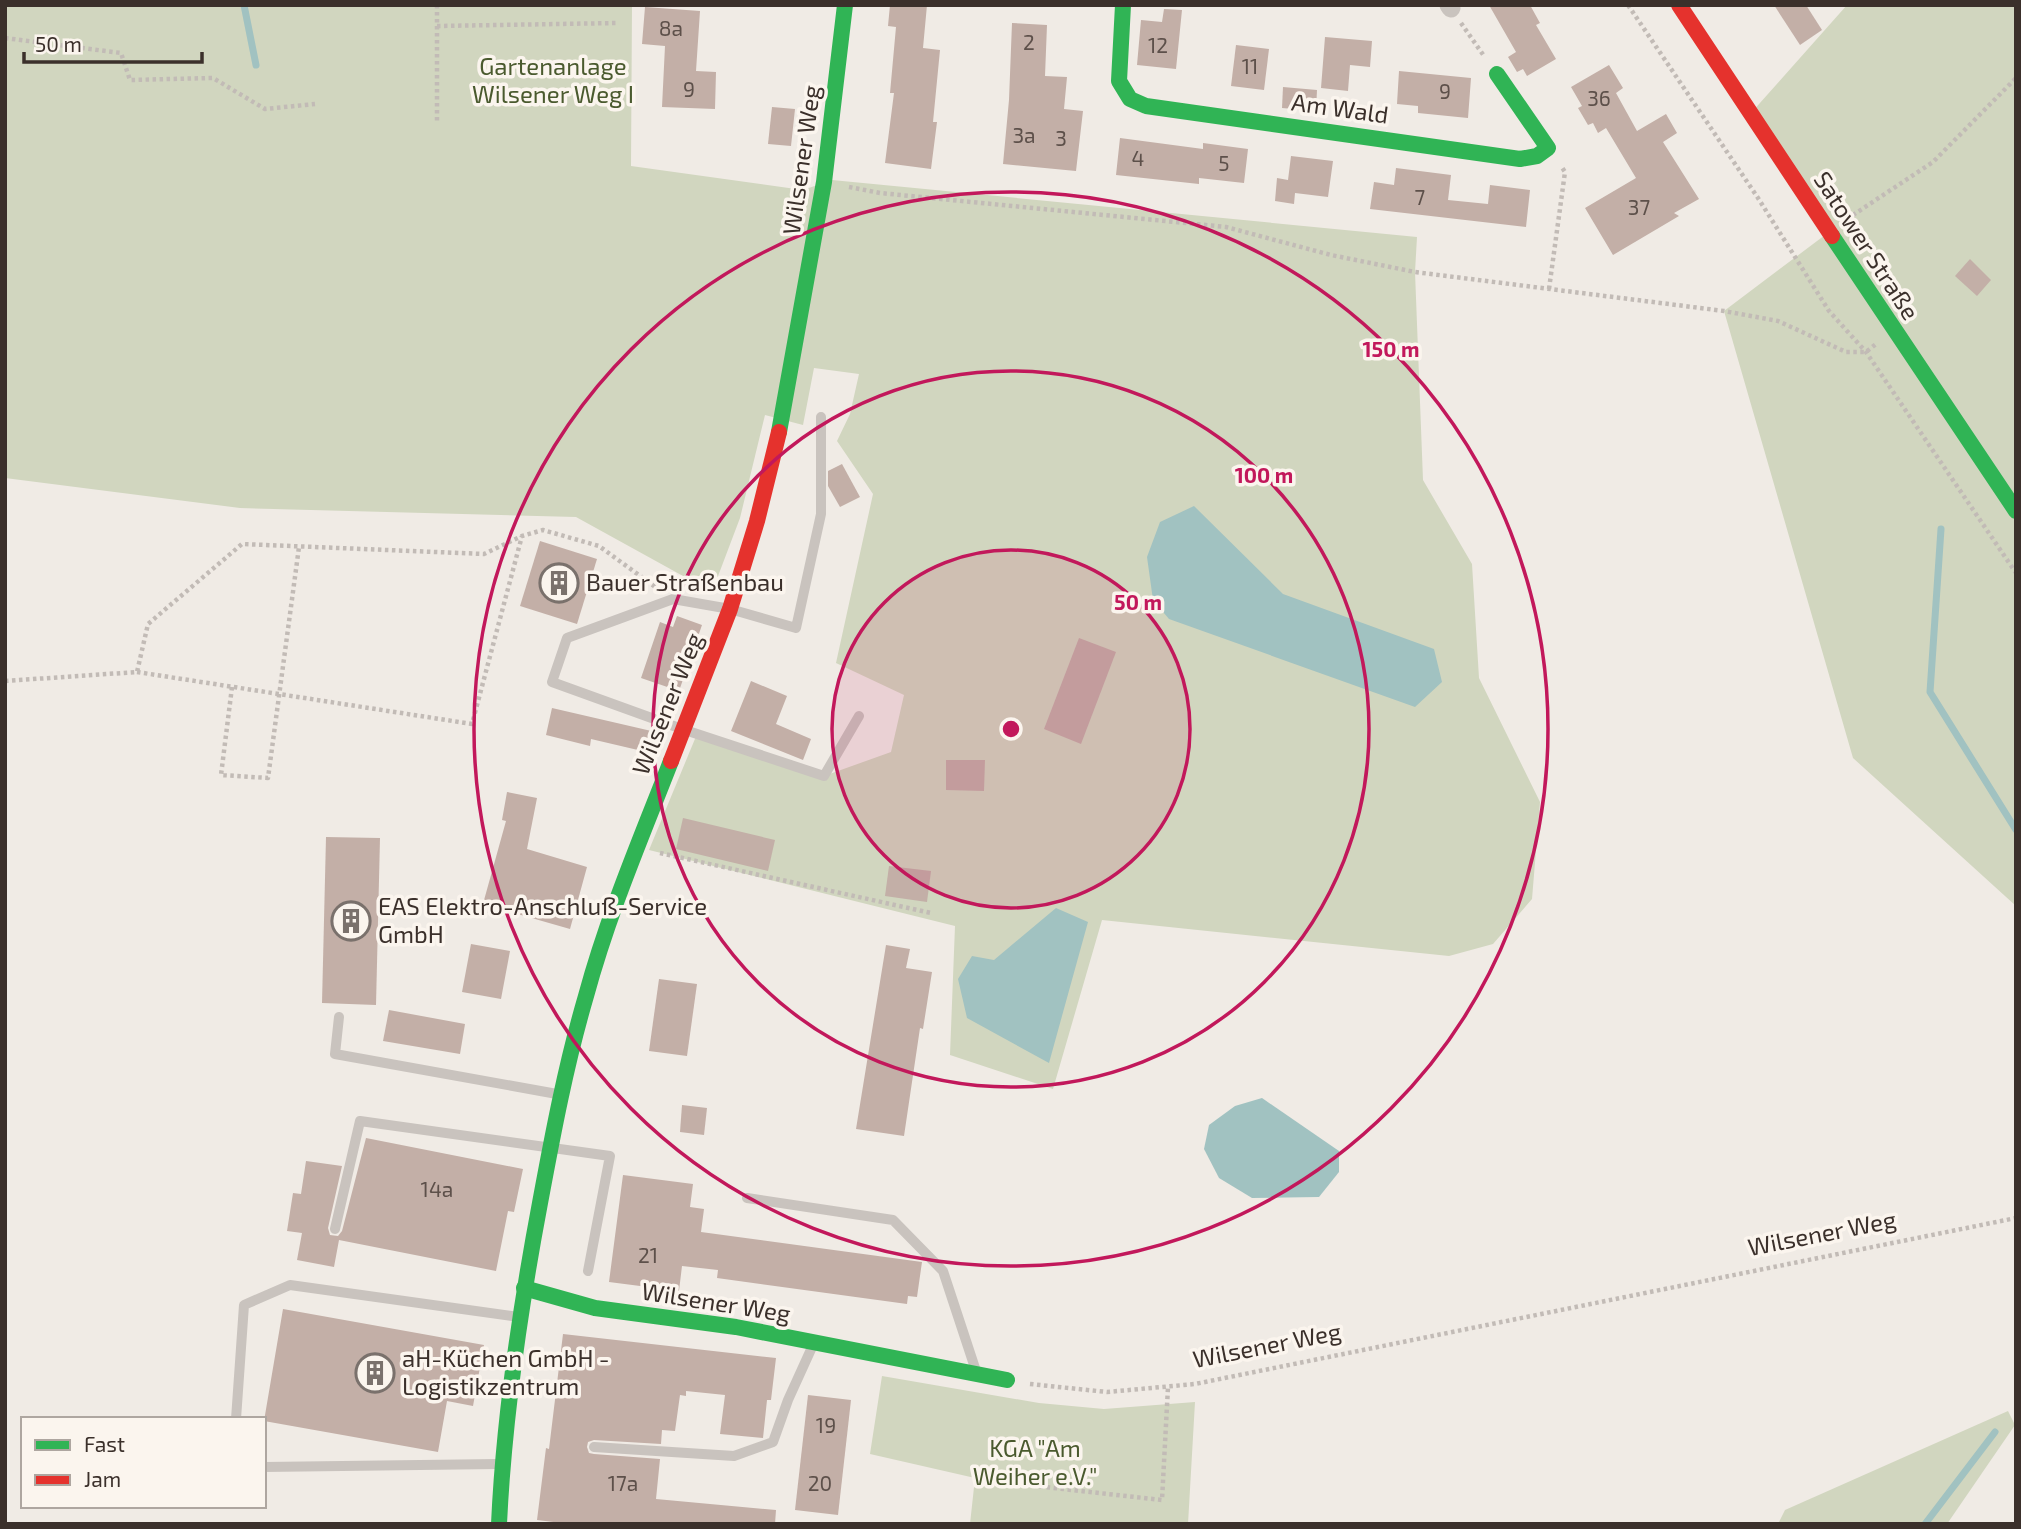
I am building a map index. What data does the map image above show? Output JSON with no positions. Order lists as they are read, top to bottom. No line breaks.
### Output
{"streets":{"street":["Am Wald","Wilsener Weg","Satower Straße"]},"parks":["Gartenanlage Wilsener Weg I","KGA \"Am Weiher e.V.\""],"places":{"building":["Bauer Straßenbau","EAS Elektro-Anschluß-Service GmbH","aH-Küchen GmbH - Logistikzentrum"]},"house_numbers":["8a","2","12","11","9","9","36","3a","3","4","5","7","37","14a","21","19","17a","20"],"legend":["Fast","Jam"],"scale_bar":"50 m","rings":["150 m","100 m","50 m"]}
